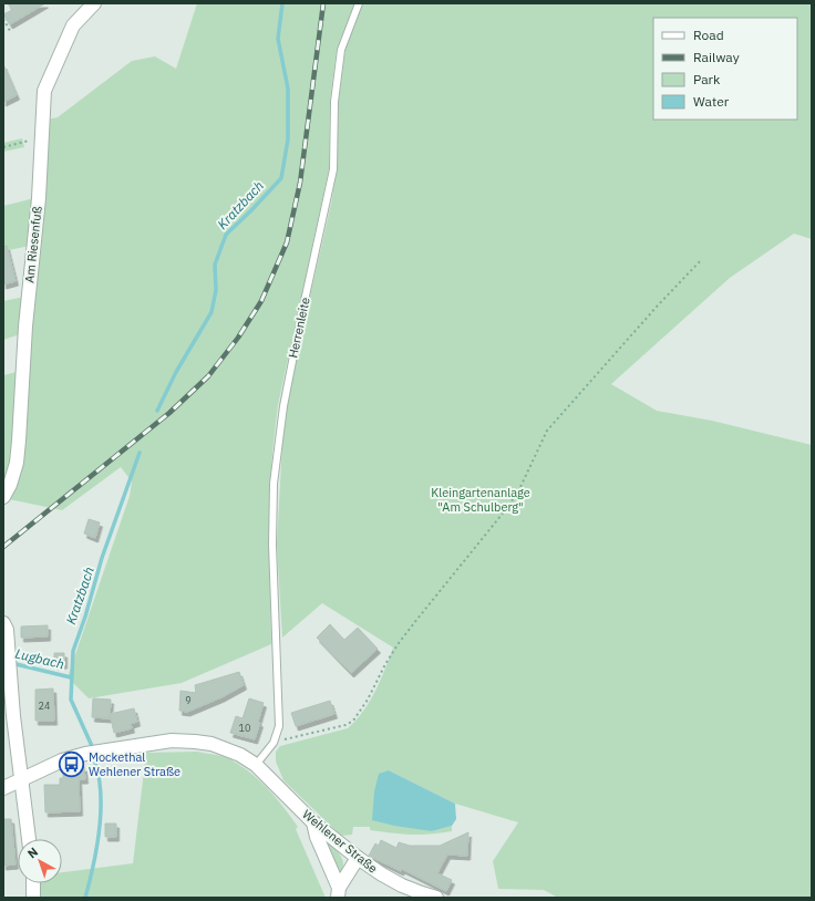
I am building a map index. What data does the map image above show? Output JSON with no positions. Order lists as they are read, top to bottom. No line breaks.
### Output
{"streets":{"street":["Am Riesenfuß","Wehlener Straße"],"lane":["Herrenleite"]},"water":["Kratzbach","Lugbach"],"parks":["Kleingartenanlage \"Am Schulberg\""],"places":{"bus stop":["Mockethal Wehlener Straße"]},"house_numbers":["9","24","10"],"legend":["Road","Railway","Park","Water"],"north":"top left"}
